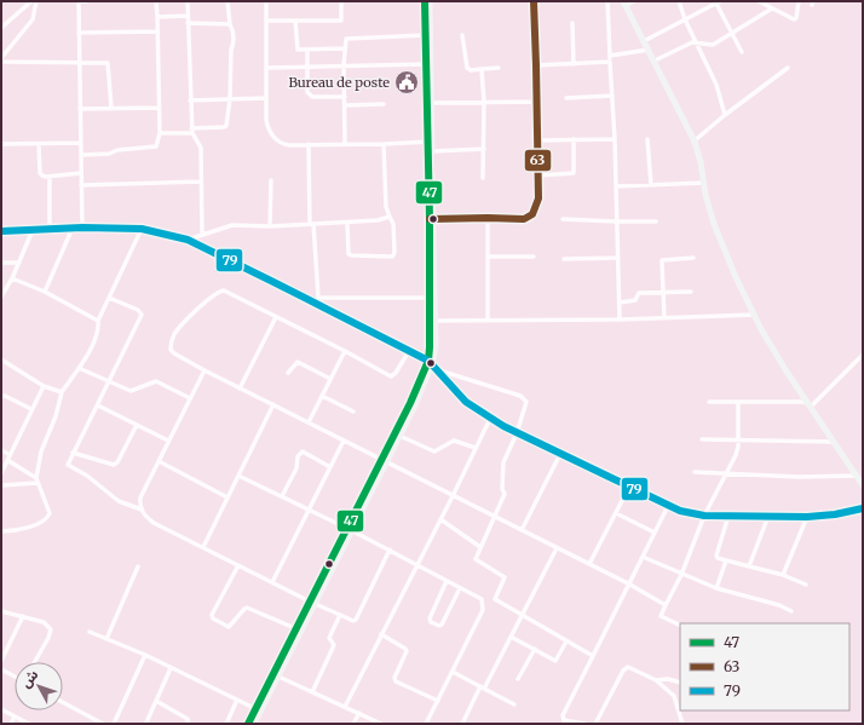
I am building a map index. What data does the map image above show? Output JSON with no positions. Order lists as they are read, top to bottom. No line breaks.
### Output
{"places":{"public building":["Bureau de poste"]},"lines":["transit line 47","transit line 63","transit line 79"],"legend":["47","63","79"],"north":"top left"}
